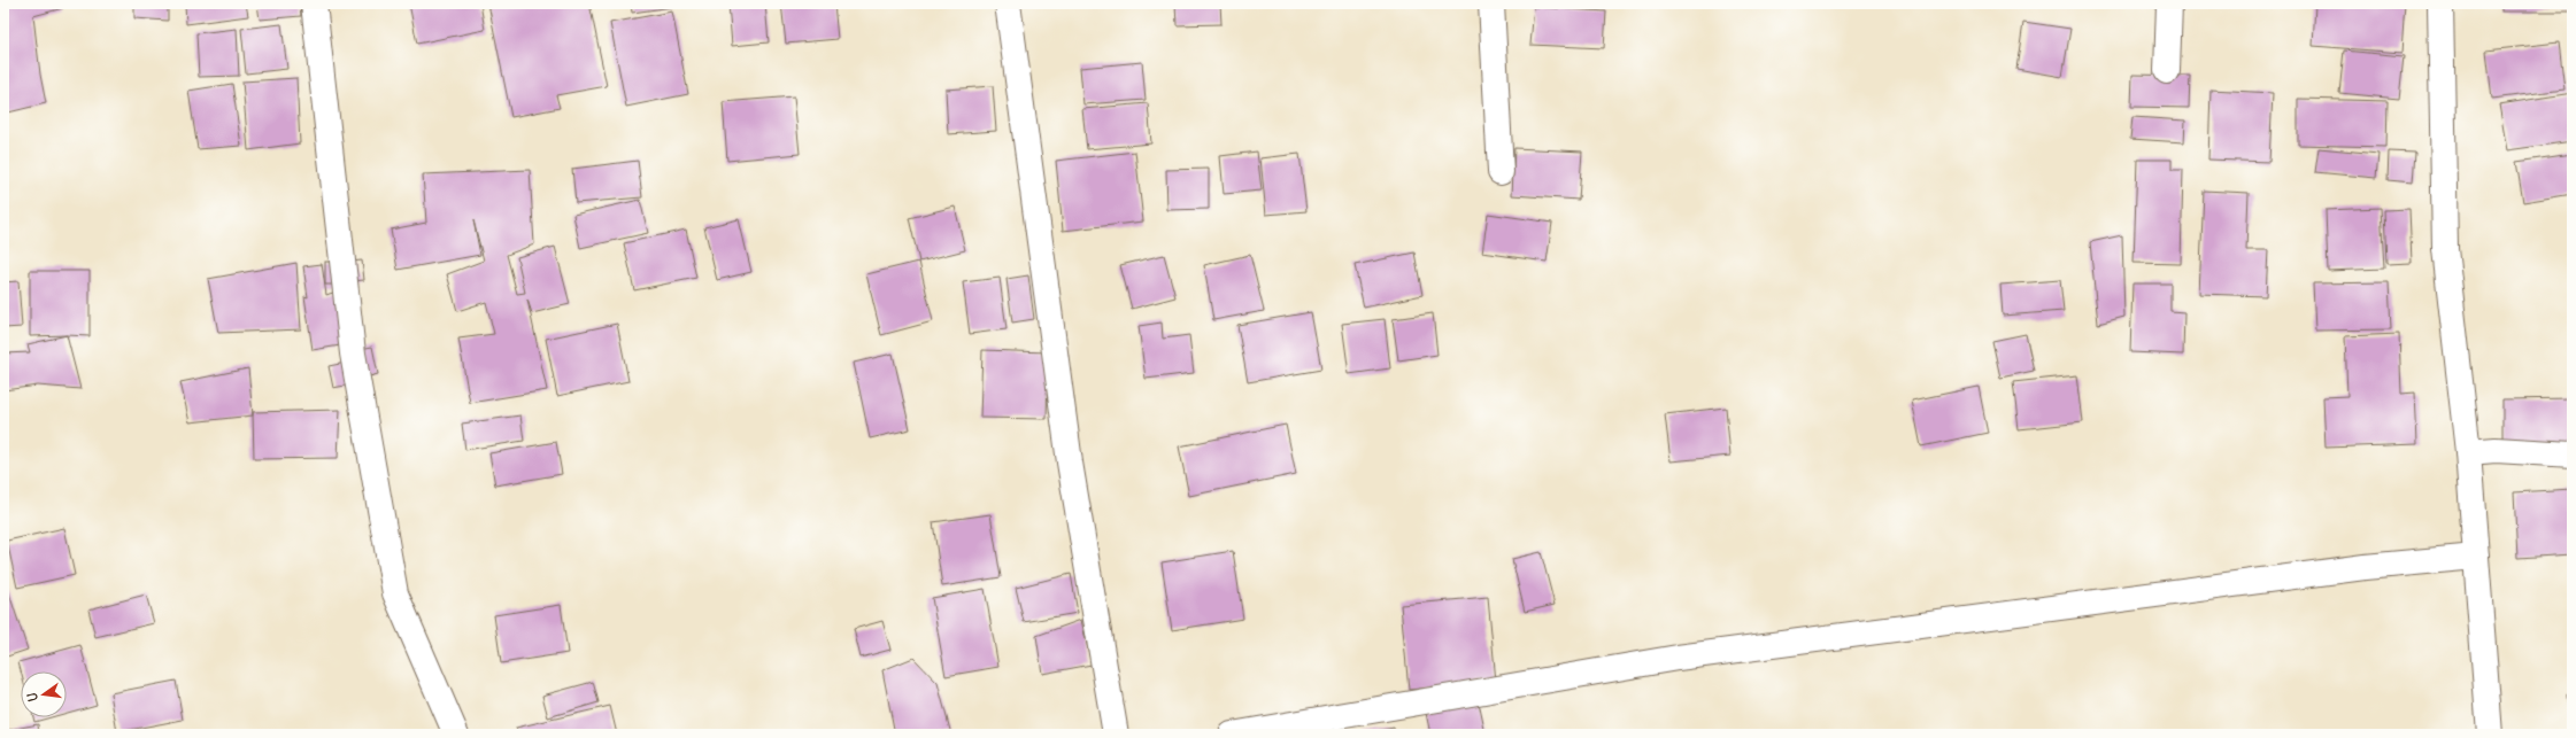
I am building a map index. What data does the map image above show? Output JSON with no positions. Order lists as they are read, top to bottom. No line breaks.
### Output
{"north":"left"}
